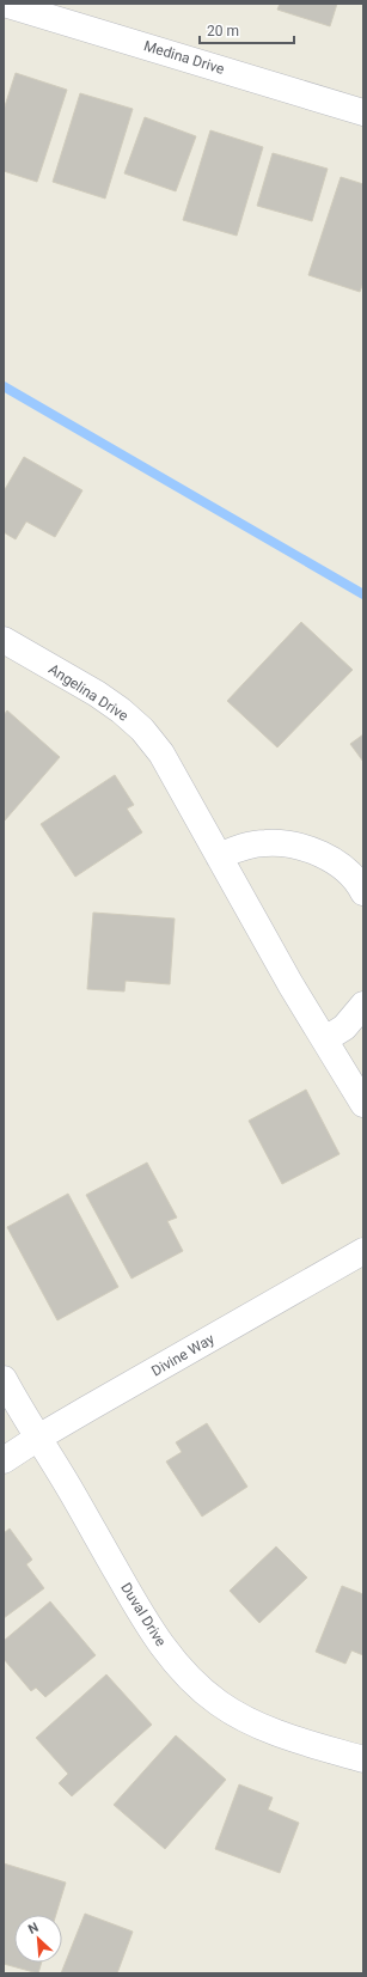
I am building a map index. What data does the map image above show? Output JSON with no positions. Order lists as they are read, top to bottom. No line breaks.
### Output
{"streets":{"street":["Medina Drive","Angelina Drive","Divine Way","Duval Drive"]},"crossings":[["Divine Way","Duval Drive"]],"scale_bar":"20 m","north":"top left"}
